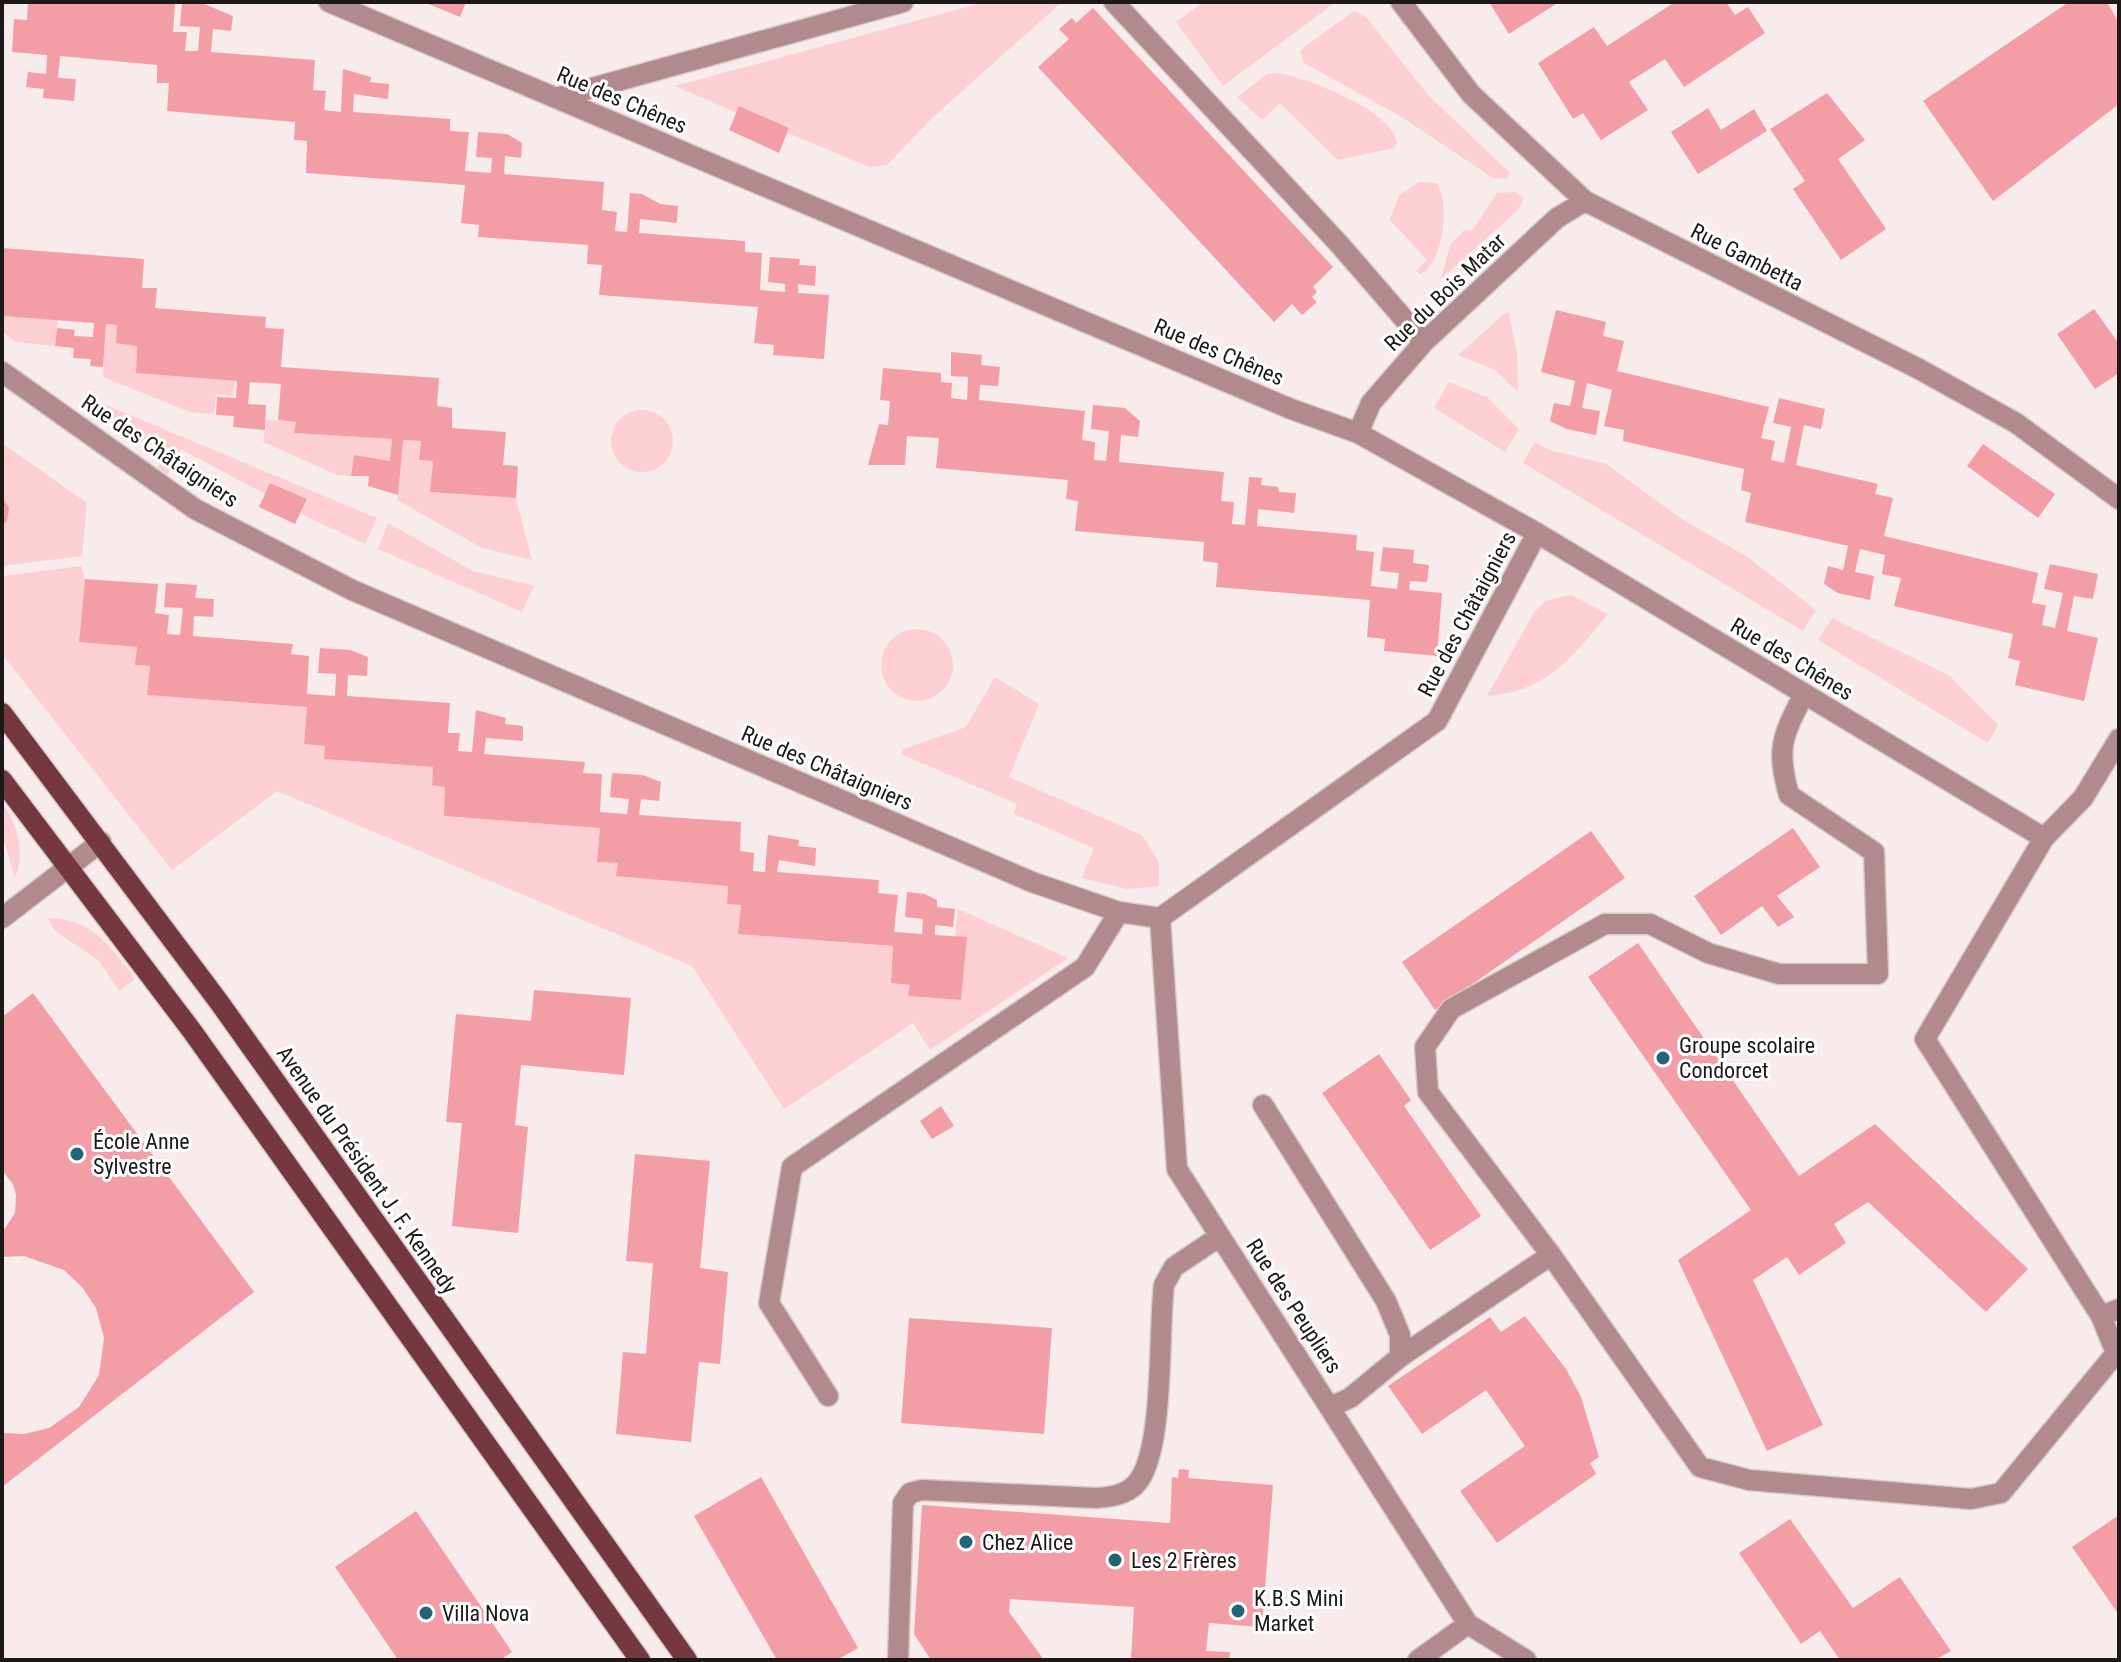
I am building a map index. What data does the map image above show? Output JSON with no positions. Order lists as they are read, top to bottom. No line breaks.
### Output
{"streets":{"main road":["Avenue du Président J. F. Kennedy"],"street":["Rue des Chênes","Rue Gambetta","Rue du Bois Matar","Rue des Châtaigniers","Rue des Peupliers"]},"crossings":[["Rue des Chênes","Rue du Bois Matar"],["Rue des Chênes","Rue des Châtaigniers"],["Rue Gambetta","Rue du Bois Matar"],["Rue des Châtaigniers","Rue des Peupliers"]],"places":["Groupe scolaire Condorcet","École Anne Sylvestre","Chez Alice","Les 2 Frères","K.B.S Mini Market","Villa Nova"]}
